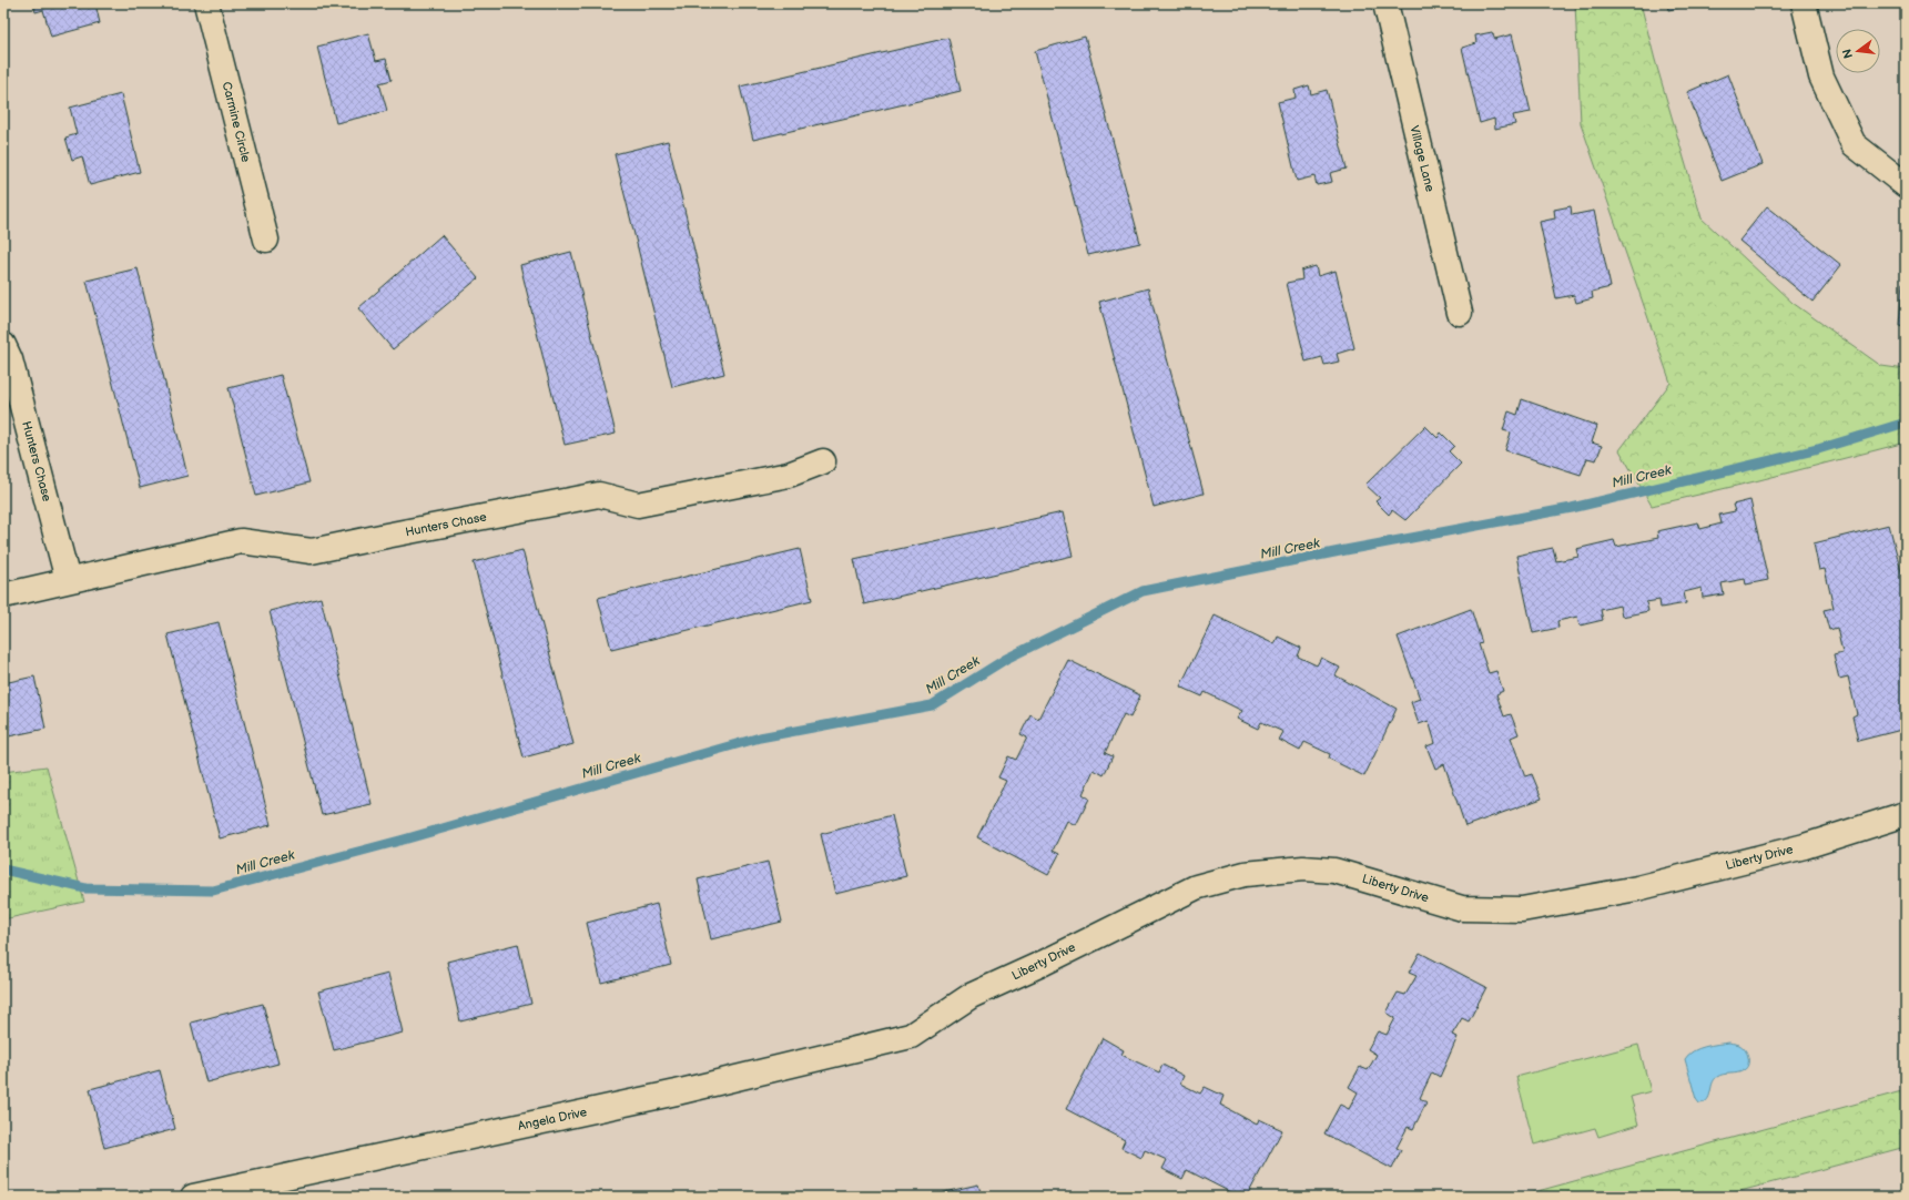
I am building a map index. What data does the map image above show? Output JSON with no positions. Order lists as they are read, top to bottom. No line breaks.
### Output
{"streets":{"street":["Carmine Circle","Village Lane","Hunters Chase","Liberty Drive","Angela Drive"]},"crossings":[["Liberty Drive","Angela Drive"]],"water":["Mill Creek"],"north":"left"}
